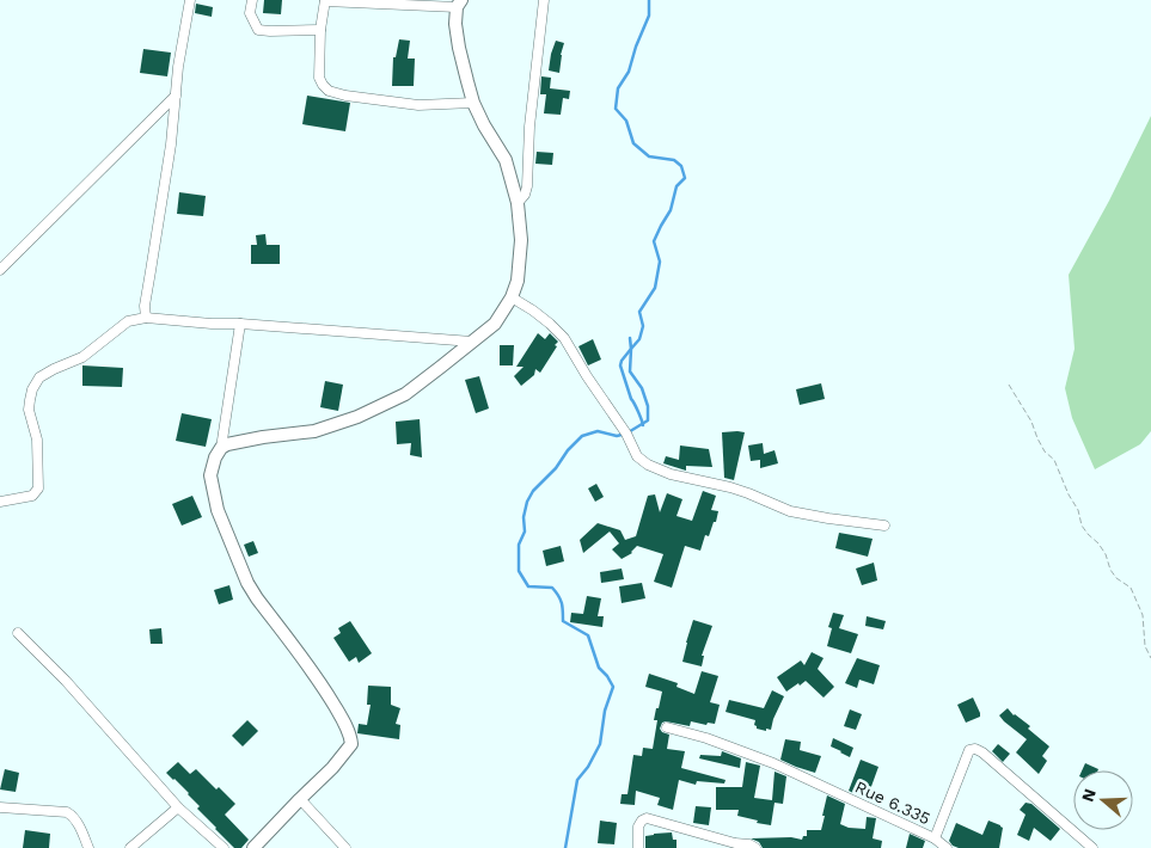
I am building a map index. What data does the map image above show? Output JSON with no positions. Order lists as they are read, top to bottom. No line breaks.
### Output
{"streets":{"street":["Rue 6.335"]},"north":"left"}
